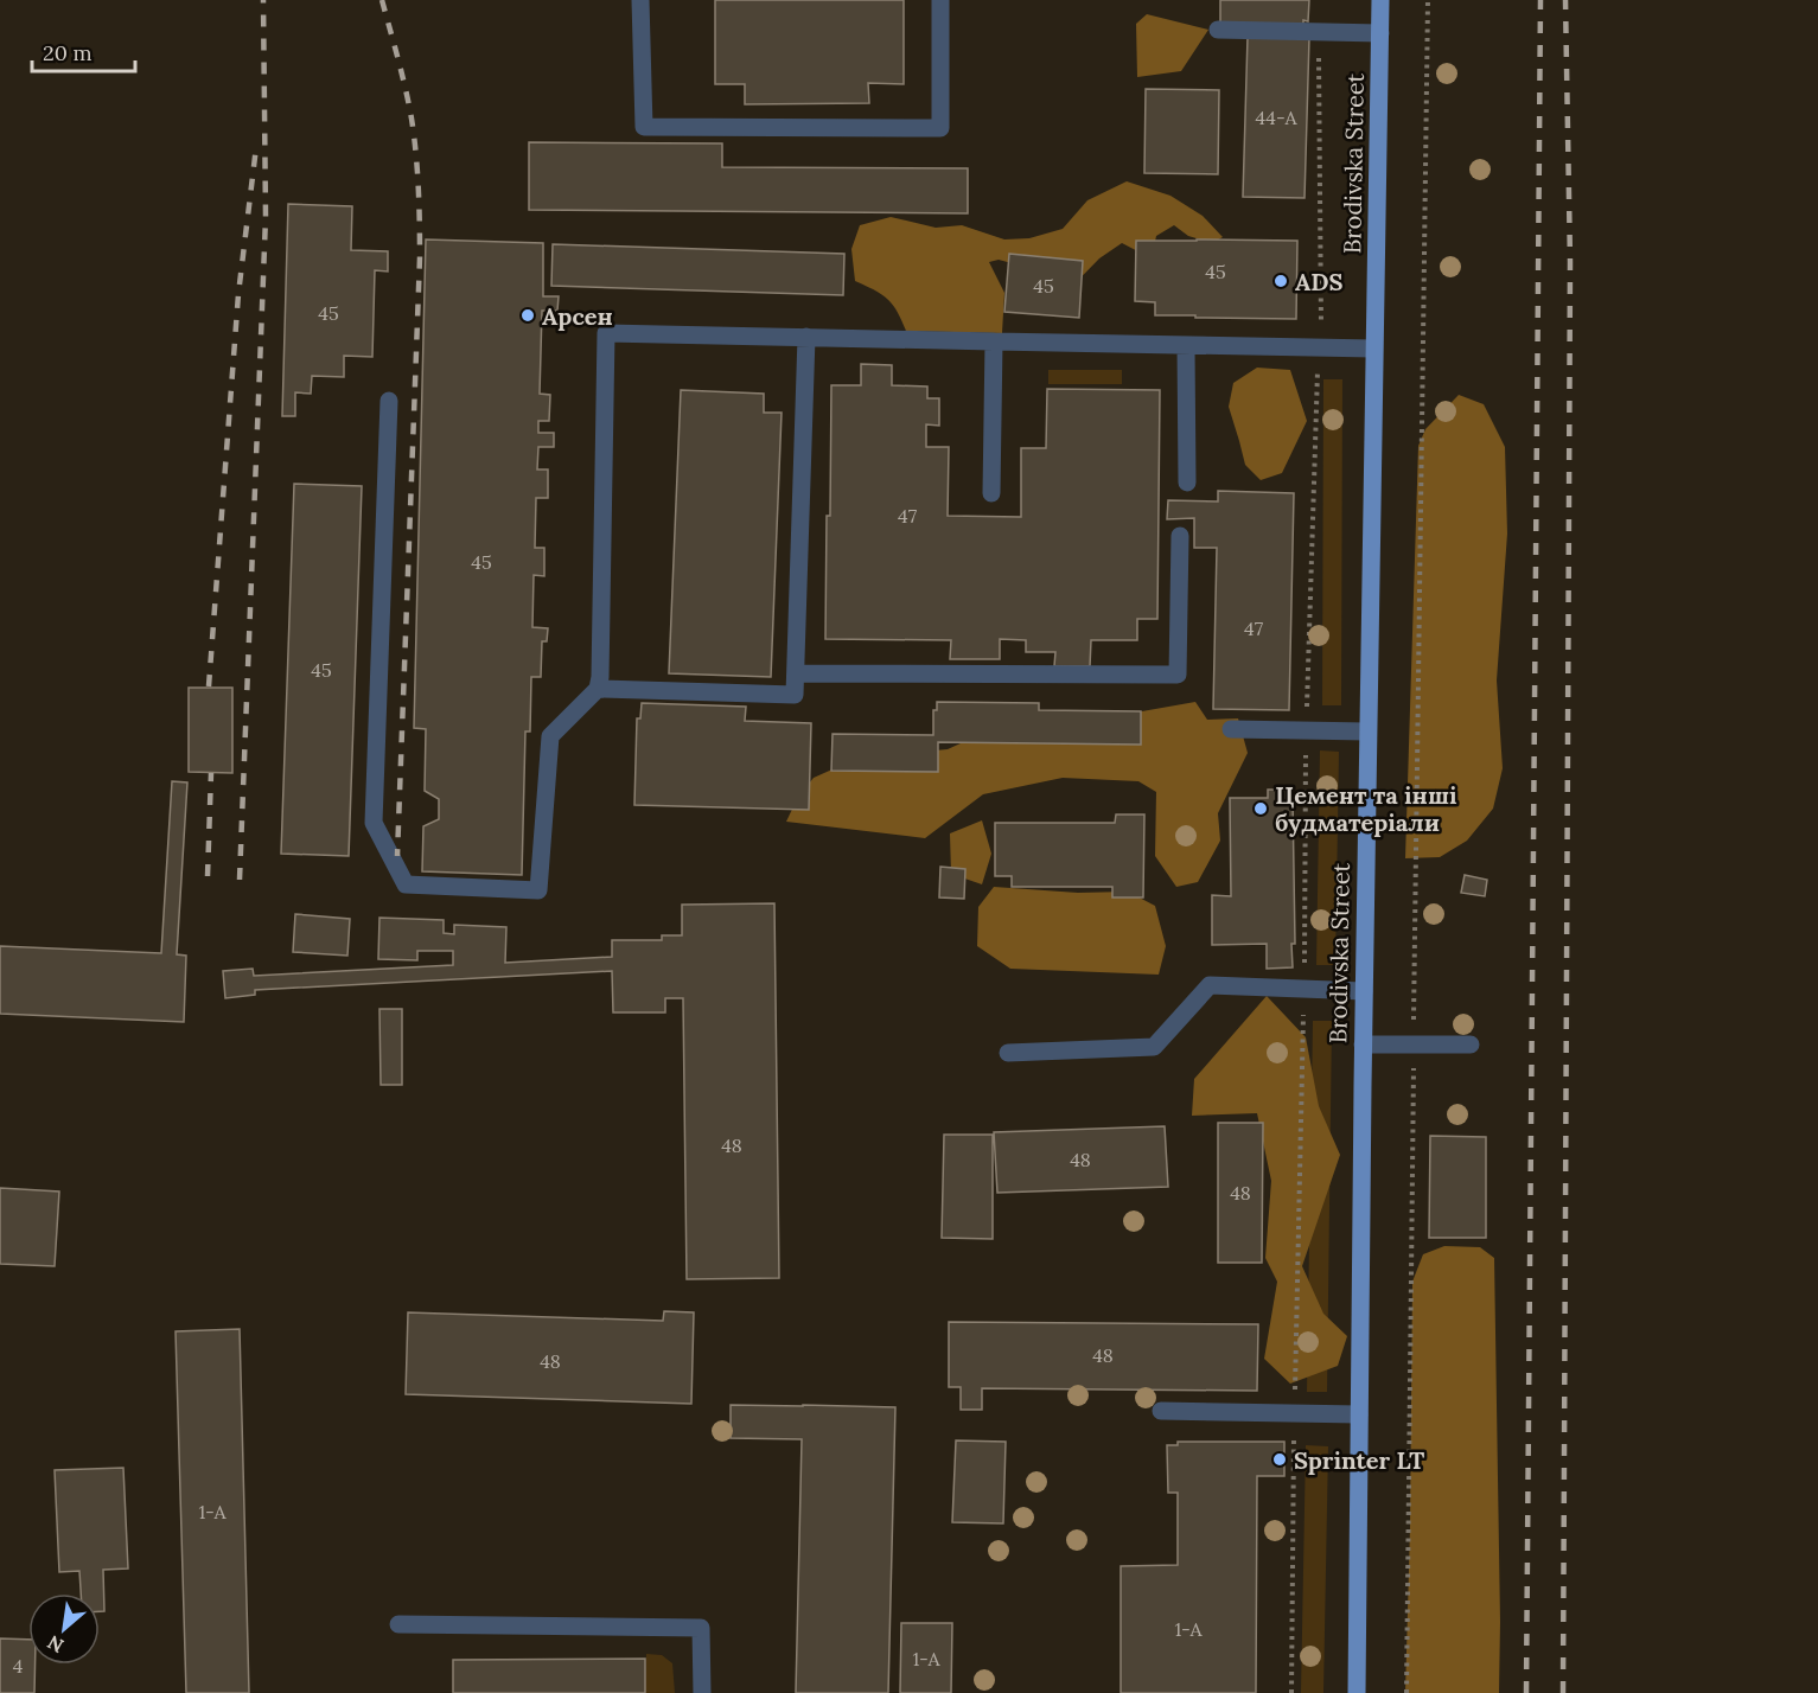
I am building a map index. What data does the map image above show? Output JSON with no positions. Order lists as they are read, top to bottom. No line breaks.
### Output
{"streets":{"main road":["Brodivska Street"]},"places":["ADS","Арсен","Цемент та інші будматеріали","Sprinter LT"],"house_numbers":["44-А","45","45","45","47","45","47","45","48","48","48","48","48","1-А","1-А","1-А","4"],"scale_bar":"20 m","north":"bottom left"}
